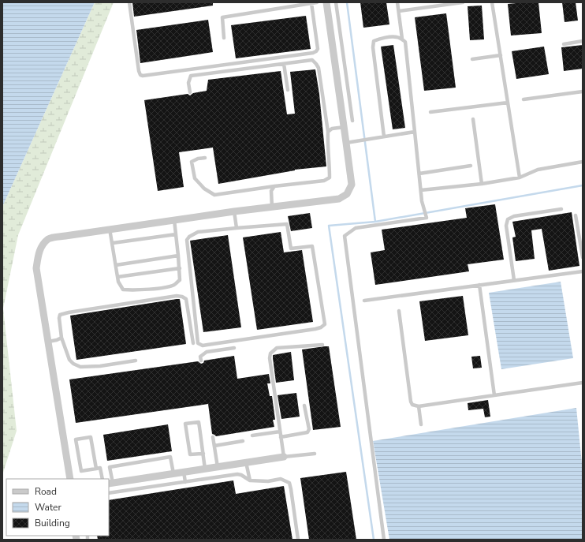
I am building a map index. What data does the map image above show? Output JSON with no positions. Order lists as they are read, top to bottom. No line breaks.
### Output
{"legend":["Road","Water","Building"]}
